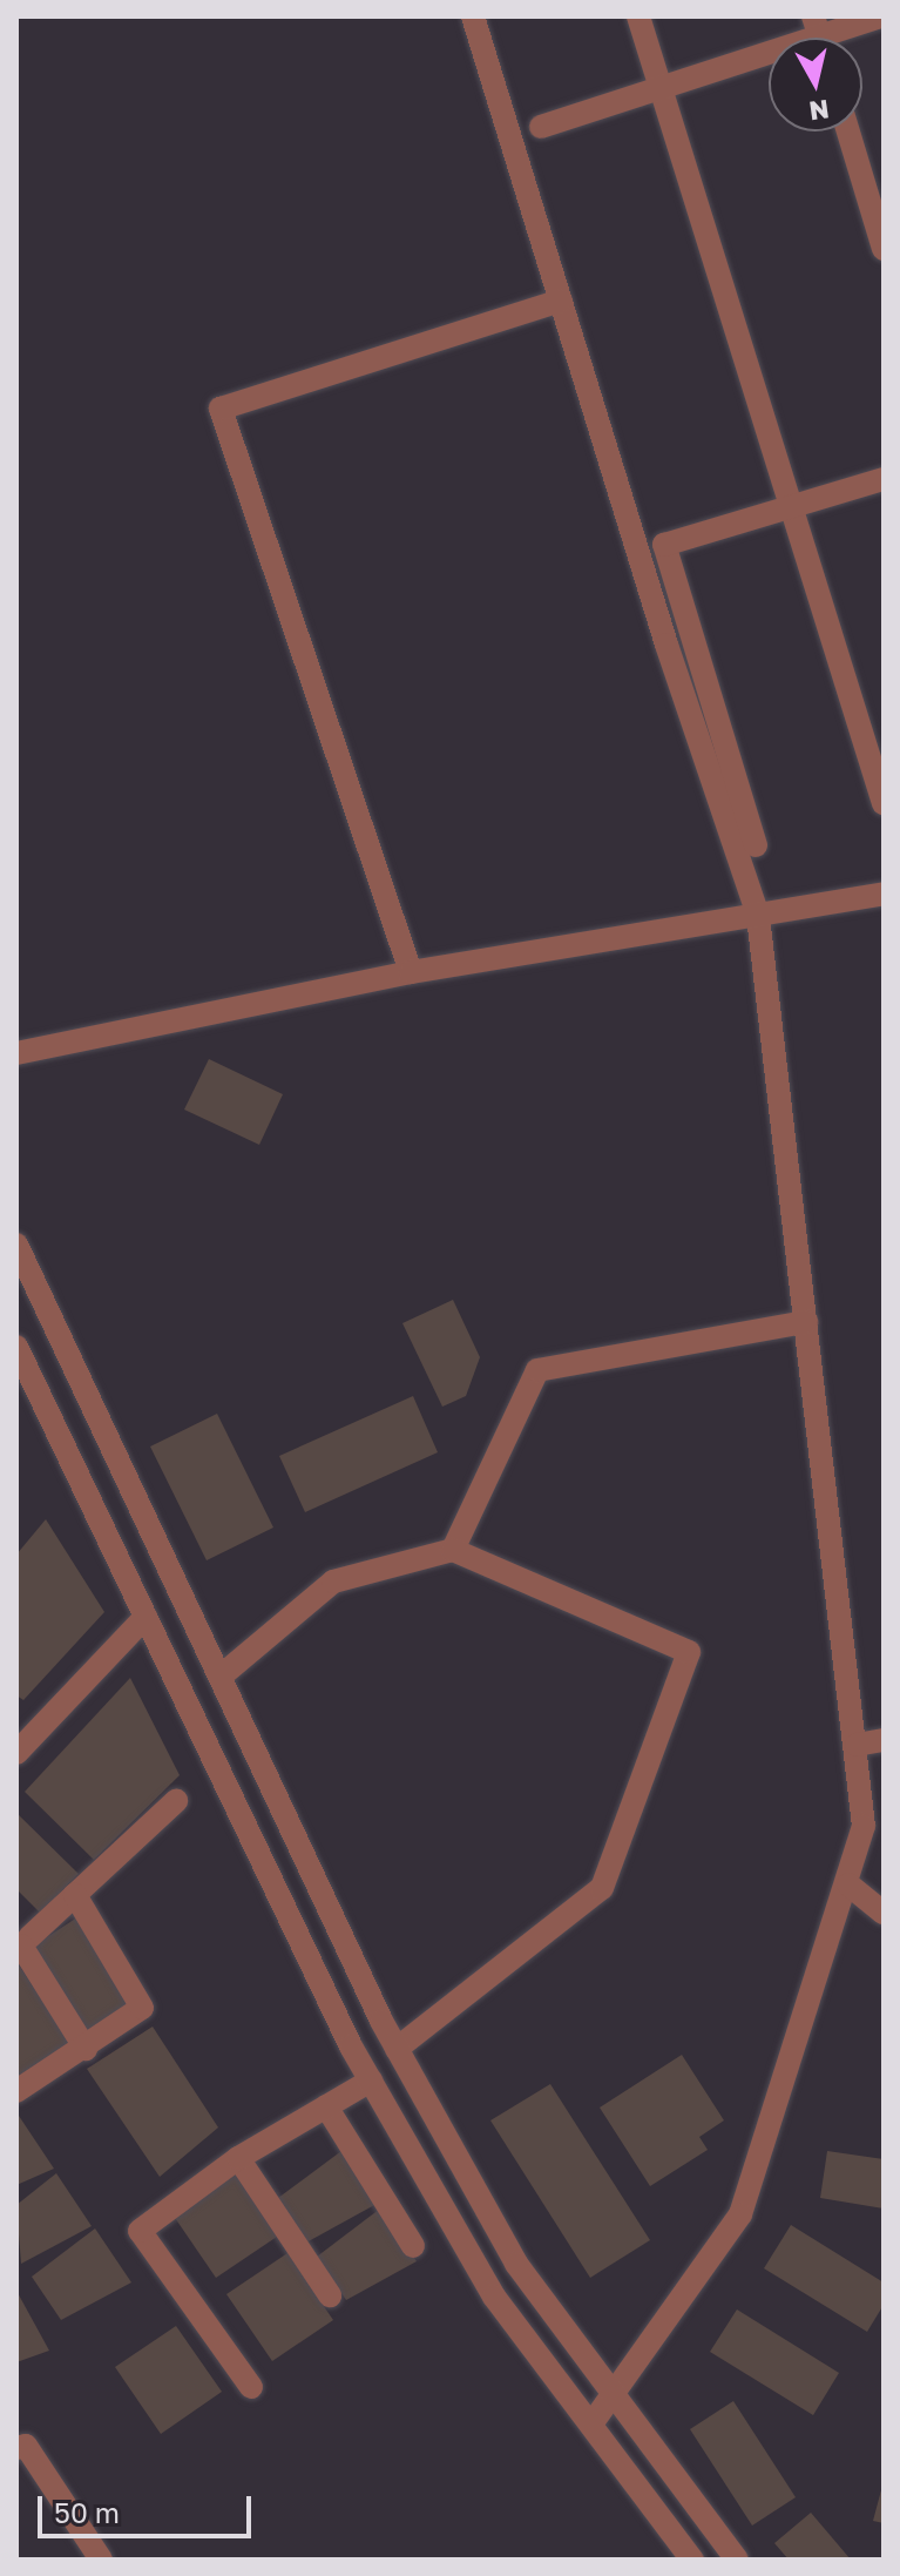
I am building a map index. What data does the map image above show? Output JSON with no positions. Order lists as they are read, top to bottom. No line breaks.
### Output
{"scale_bar":"50 m","north":"bottom"}
